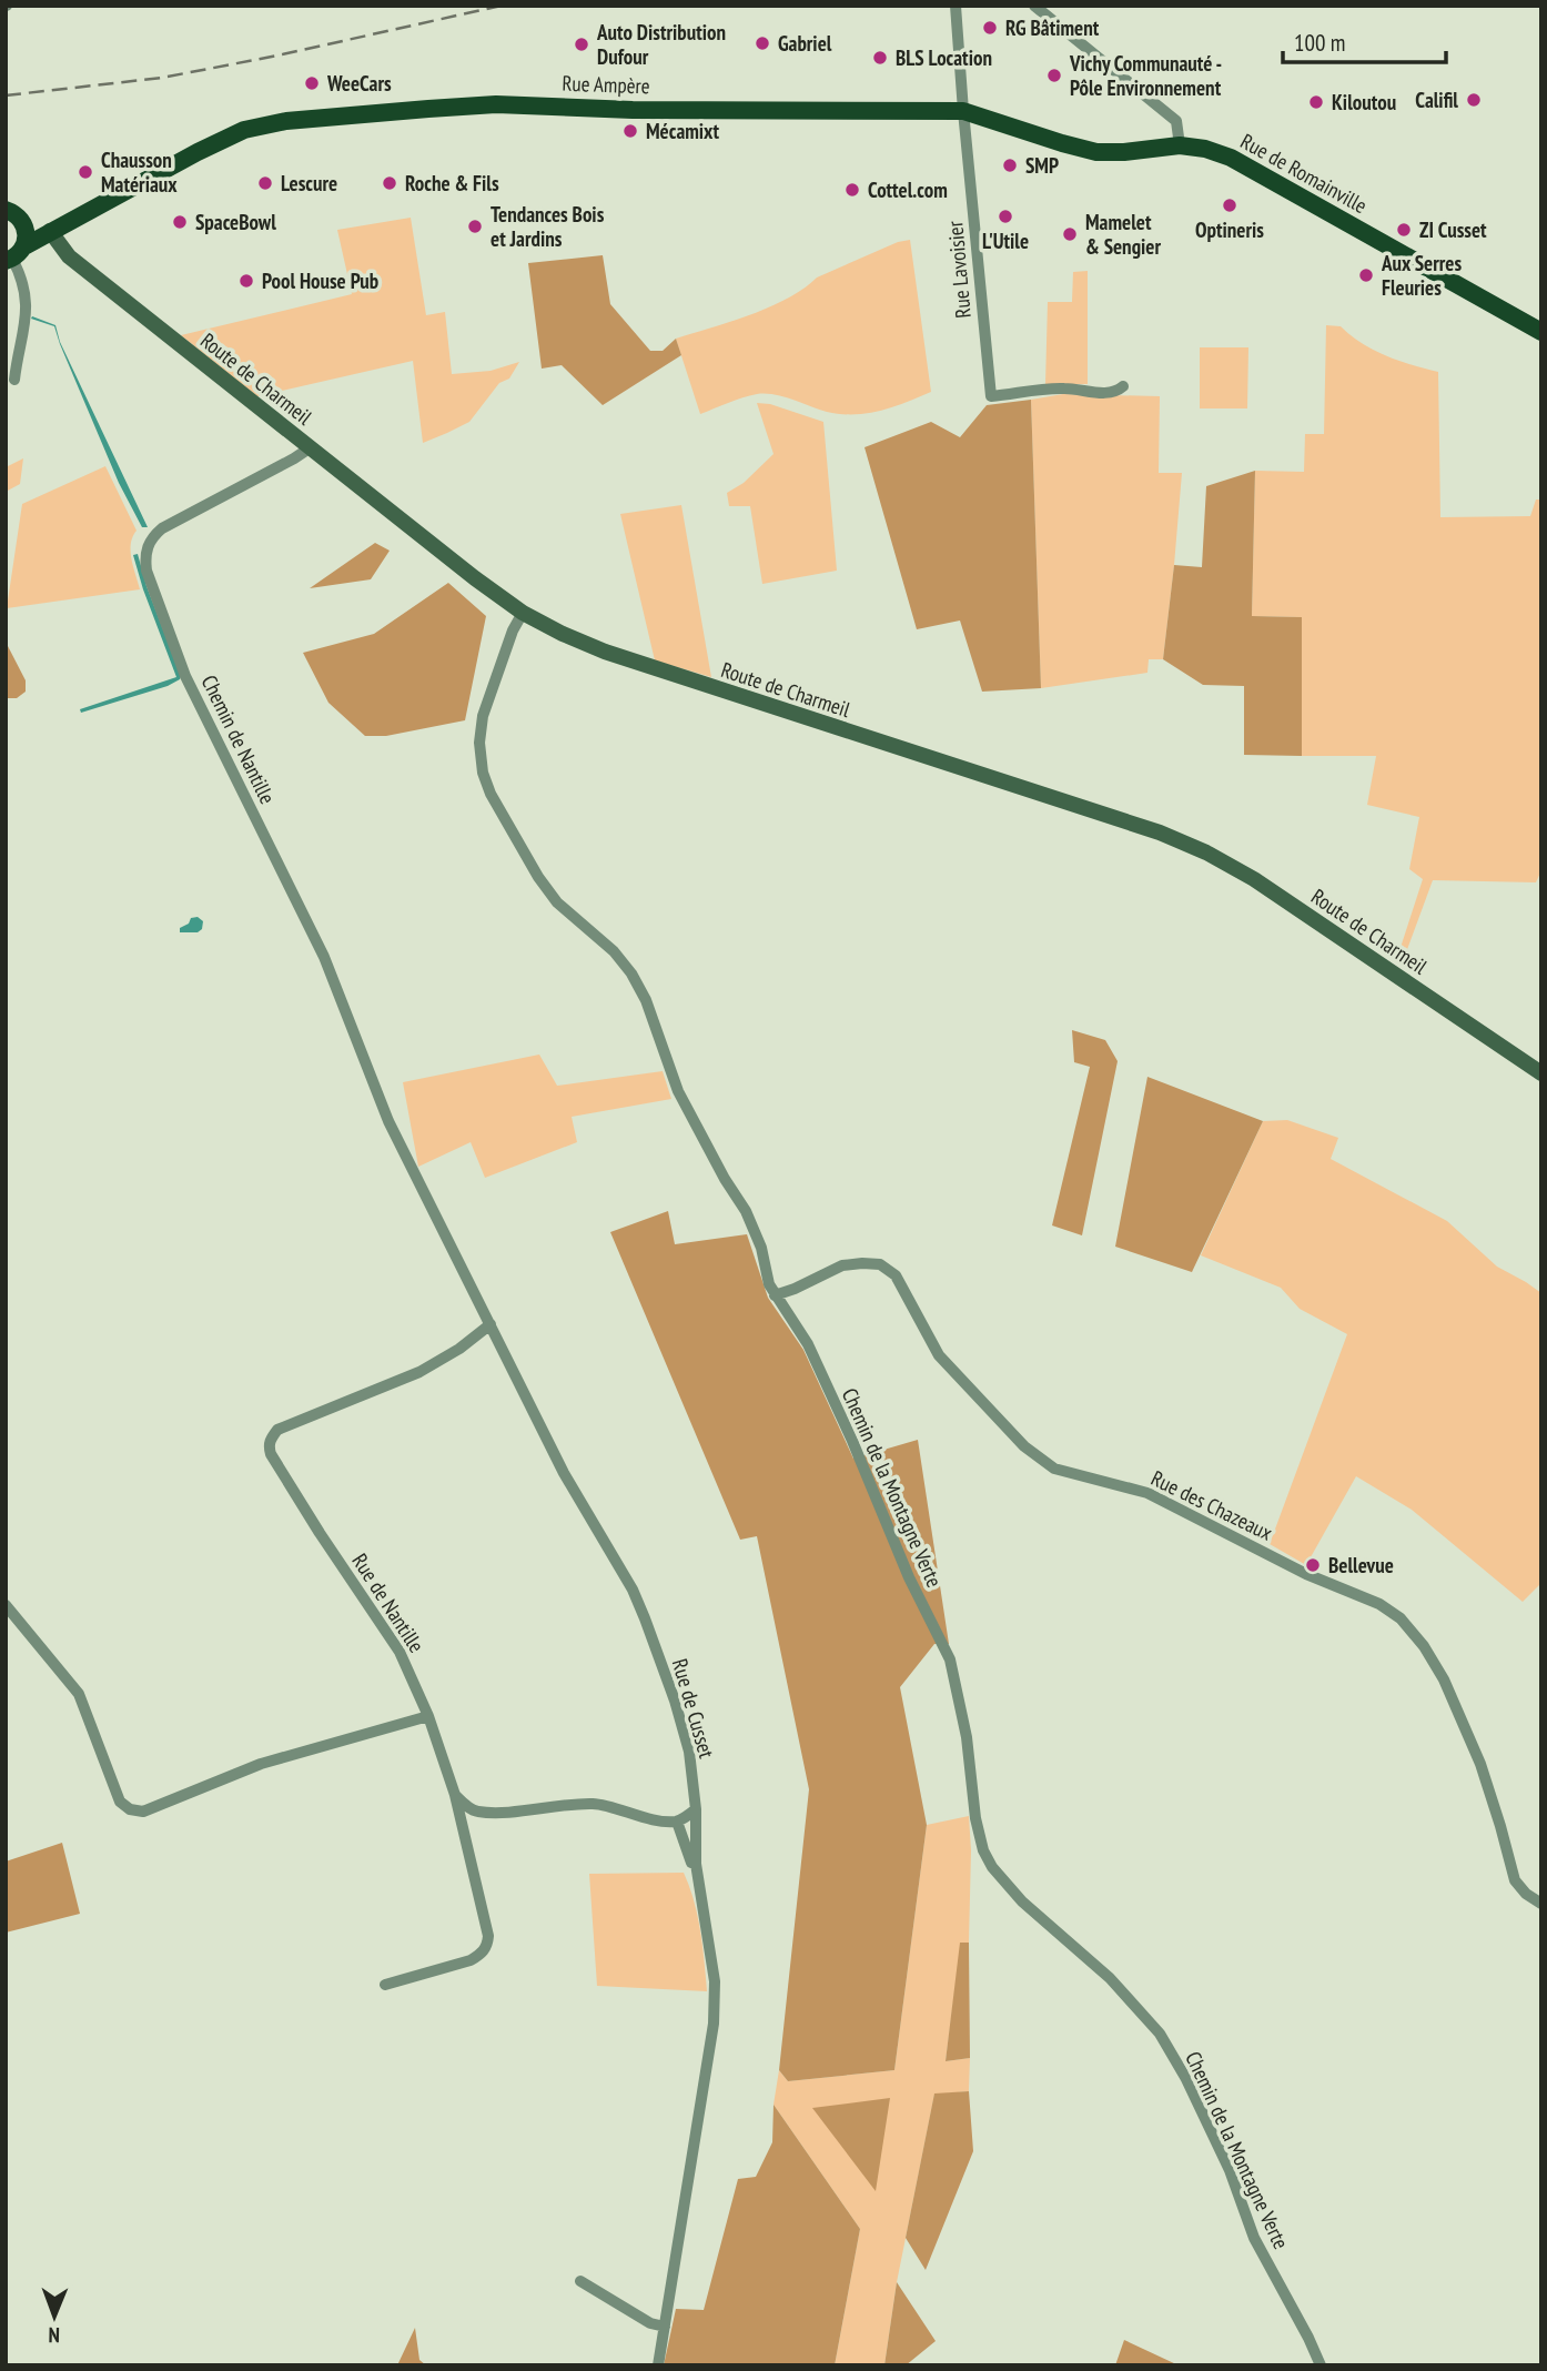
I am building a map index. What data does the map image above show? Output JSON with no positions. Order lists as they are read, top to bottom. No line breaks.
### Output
{"streets":{"main road":["Rue Ampère","Rue de Romainville","Route de Charmeil"],"street":["Rue Lavoisier","Chemin de Nantille","Chemin de la Montagne Verte","Rue des Chazeaux","Rue de Nantille","Rue de Cusset"]},"crossings":[["Rue Ampère","Rue de Romainville"],["Rue Ampère","Rue Lavoisier"],["Rue Ampère","Route de Charmeil"],["Route de Charmeil","Chemin de Nantille"],["Route de Charmeil","Chemin de la Montagne Verte"],["Chemin de Nantille","Rue de Cusset"],["Chemin de la Montagne Verte","Rue des Chazeaux"],["Rue de Nantille","Rue de Cusset"]],"places":["RG Bâtiment","Gabriel","Auto Distribution Dufour","BLS Location","Vichy Communauté - Pôle Environnement","WeeCars","Califil","Kiloutou","Mécamixt","SMP","Chausson Matériaux","Lescure","Roche & Fils","Cottel.com","Optineris","L'Utile","SpaceBowl","Tendances Bois et Jardins","ZI Cusset","Mamelet & Sengier","Aux Serres Fleuries","Pool House Pub","Bellevue"],"scale_bar":"100 m","north":"bottom"}
